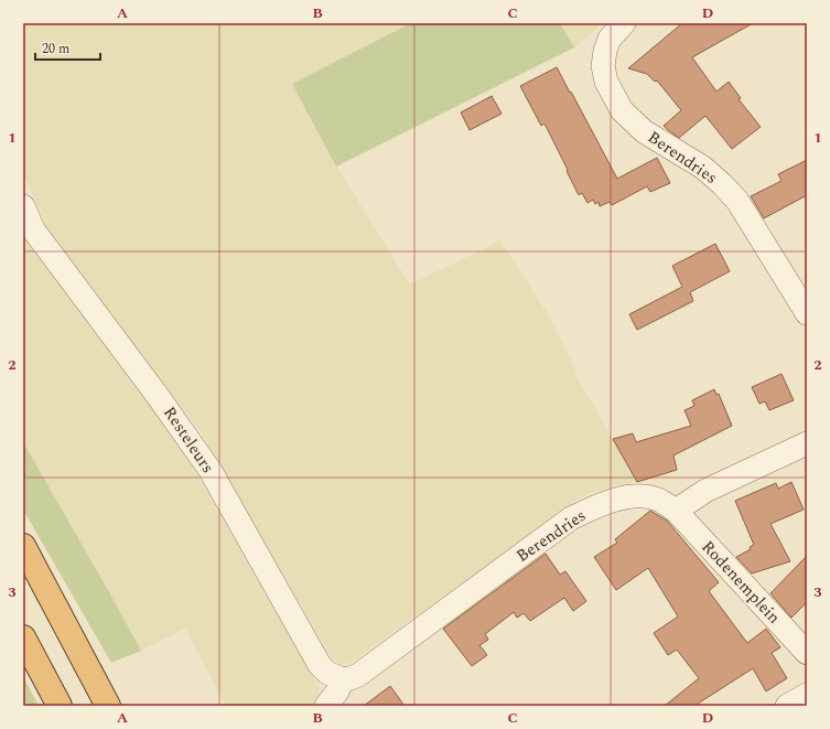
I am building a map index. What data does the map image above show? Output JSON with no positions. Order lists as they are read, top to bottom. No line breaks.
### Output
{"streets":{"street":["Berendries","Resteleurs","Rodenemplein"]},"crossings":[["Berendries","Resteleurs"],["Berendries","Rodenemplein"]],"scale_bar":"20 m","grid":{"columns":["A","B","C","D"],"rows":["1","2","3"]}}
